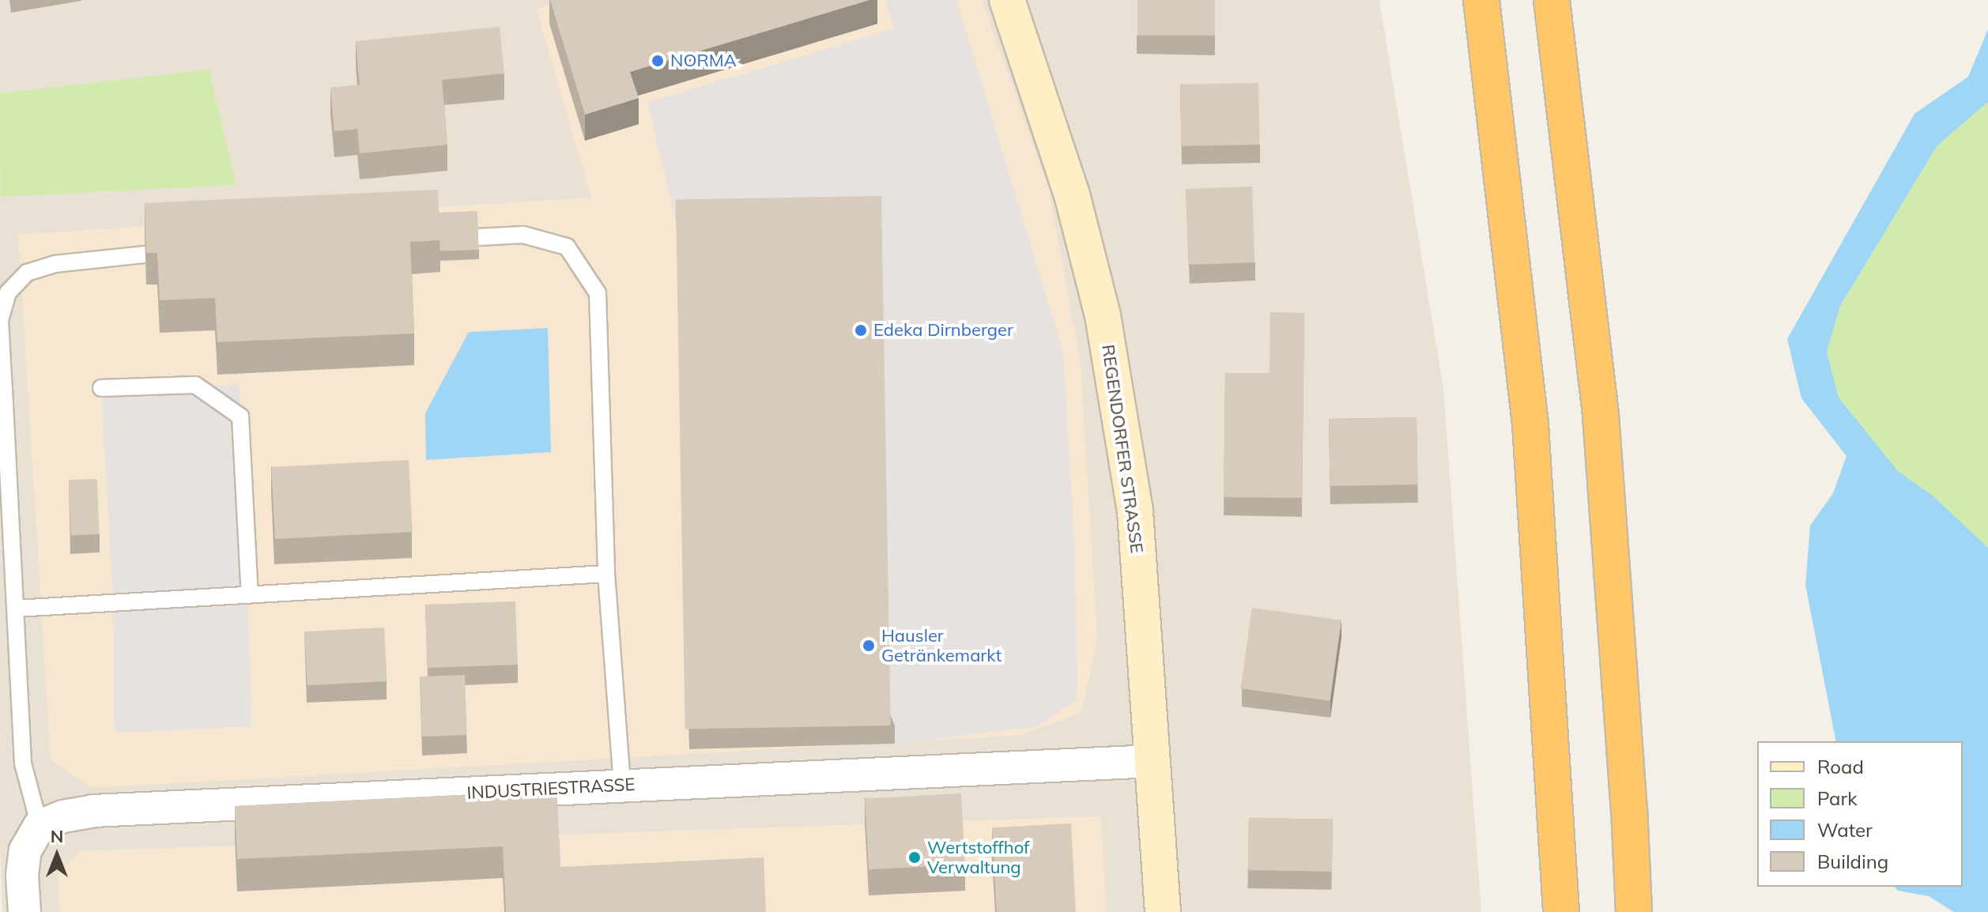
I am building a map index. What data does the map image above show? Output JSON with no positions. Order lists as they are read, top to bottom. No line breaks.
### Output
{"streets":{"street":["REGENDORFER STRASSE","INDUSTRIESTRASSE"]},"crossings":[["REGENDORFER STRASSE","INDUSTRIESTRASSE"]],"places":["NORMA","Edeka Dirnberger","Hausler Getränkemarkt","Wertstoffhof Verwaltung"],"legend":["Road","Park","Water","Building"],"north":"top"}
